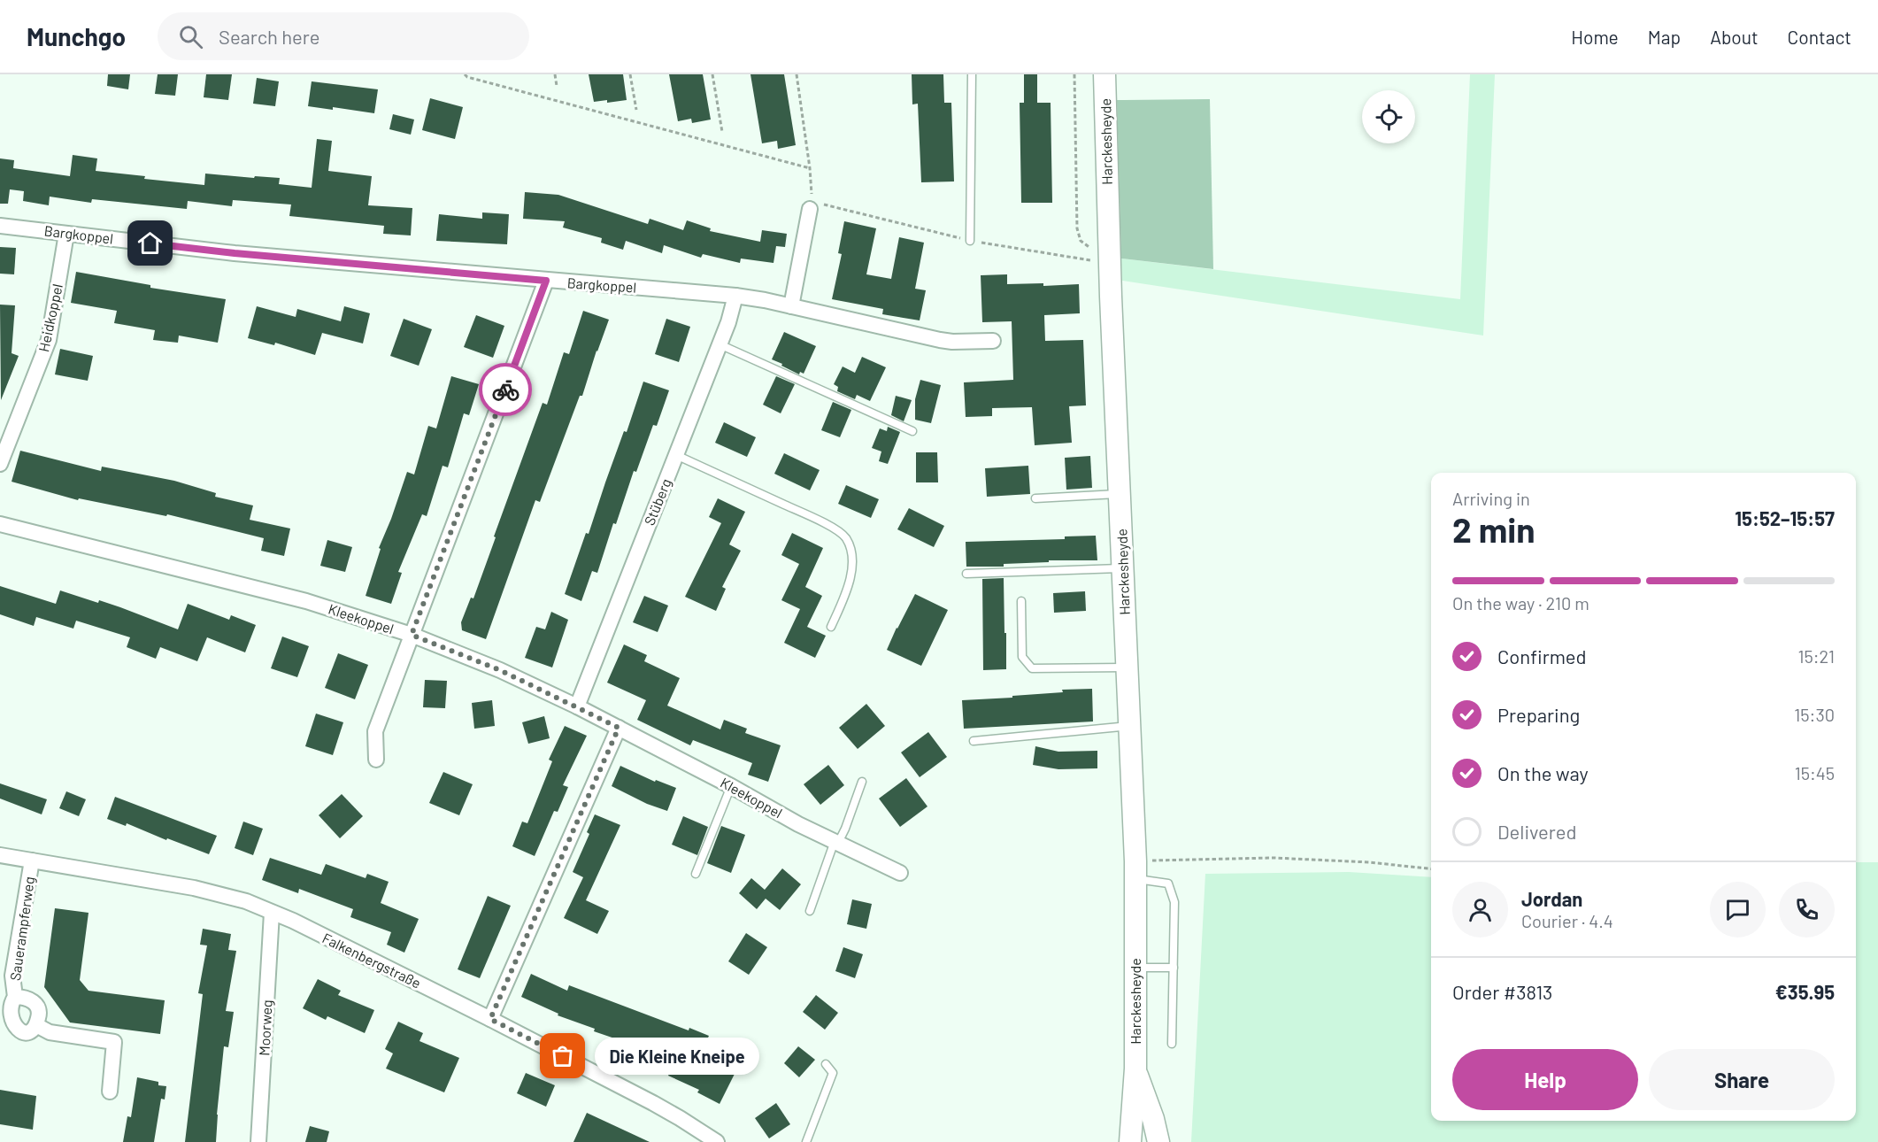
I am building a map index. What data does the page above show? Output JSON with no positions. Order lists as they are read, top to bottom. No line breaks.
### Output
{"streets":{"main road":["Harckesheyde"],"street":["Bargkoppel","Heidkoppel","Stüberg","Kleekoppel","Sauerampferweg","Falkenbergstraße","Moorweg"]},"crossings":[["Bargkoppel","Heidkoppel"],["Bargkoppel","Stüberg"],["Stüberg","Kleekoppel"],["Sauerampferweg","Falkenbergstraße"],["Falkenbergstraße","Moorweg"]],"places":["Die Kleine Kneipe"],"page":{"header":"Munchgo","search":"Search here","nav":["Home","Map","About","Contact"],"heading":["2 min","Arriving in","15:52–15:57"],"panel":["Jordan","Courier · 4.4","Order #3813","€35.95"],"bar":"On the way · 210 m","list":[["Confirmed","15:21"],["Preparing","15:30"],["On the way","15:45"],"Delivered"],"bubble":"Die Kleine Kneipe","buttons":["Help","Share"]}}
